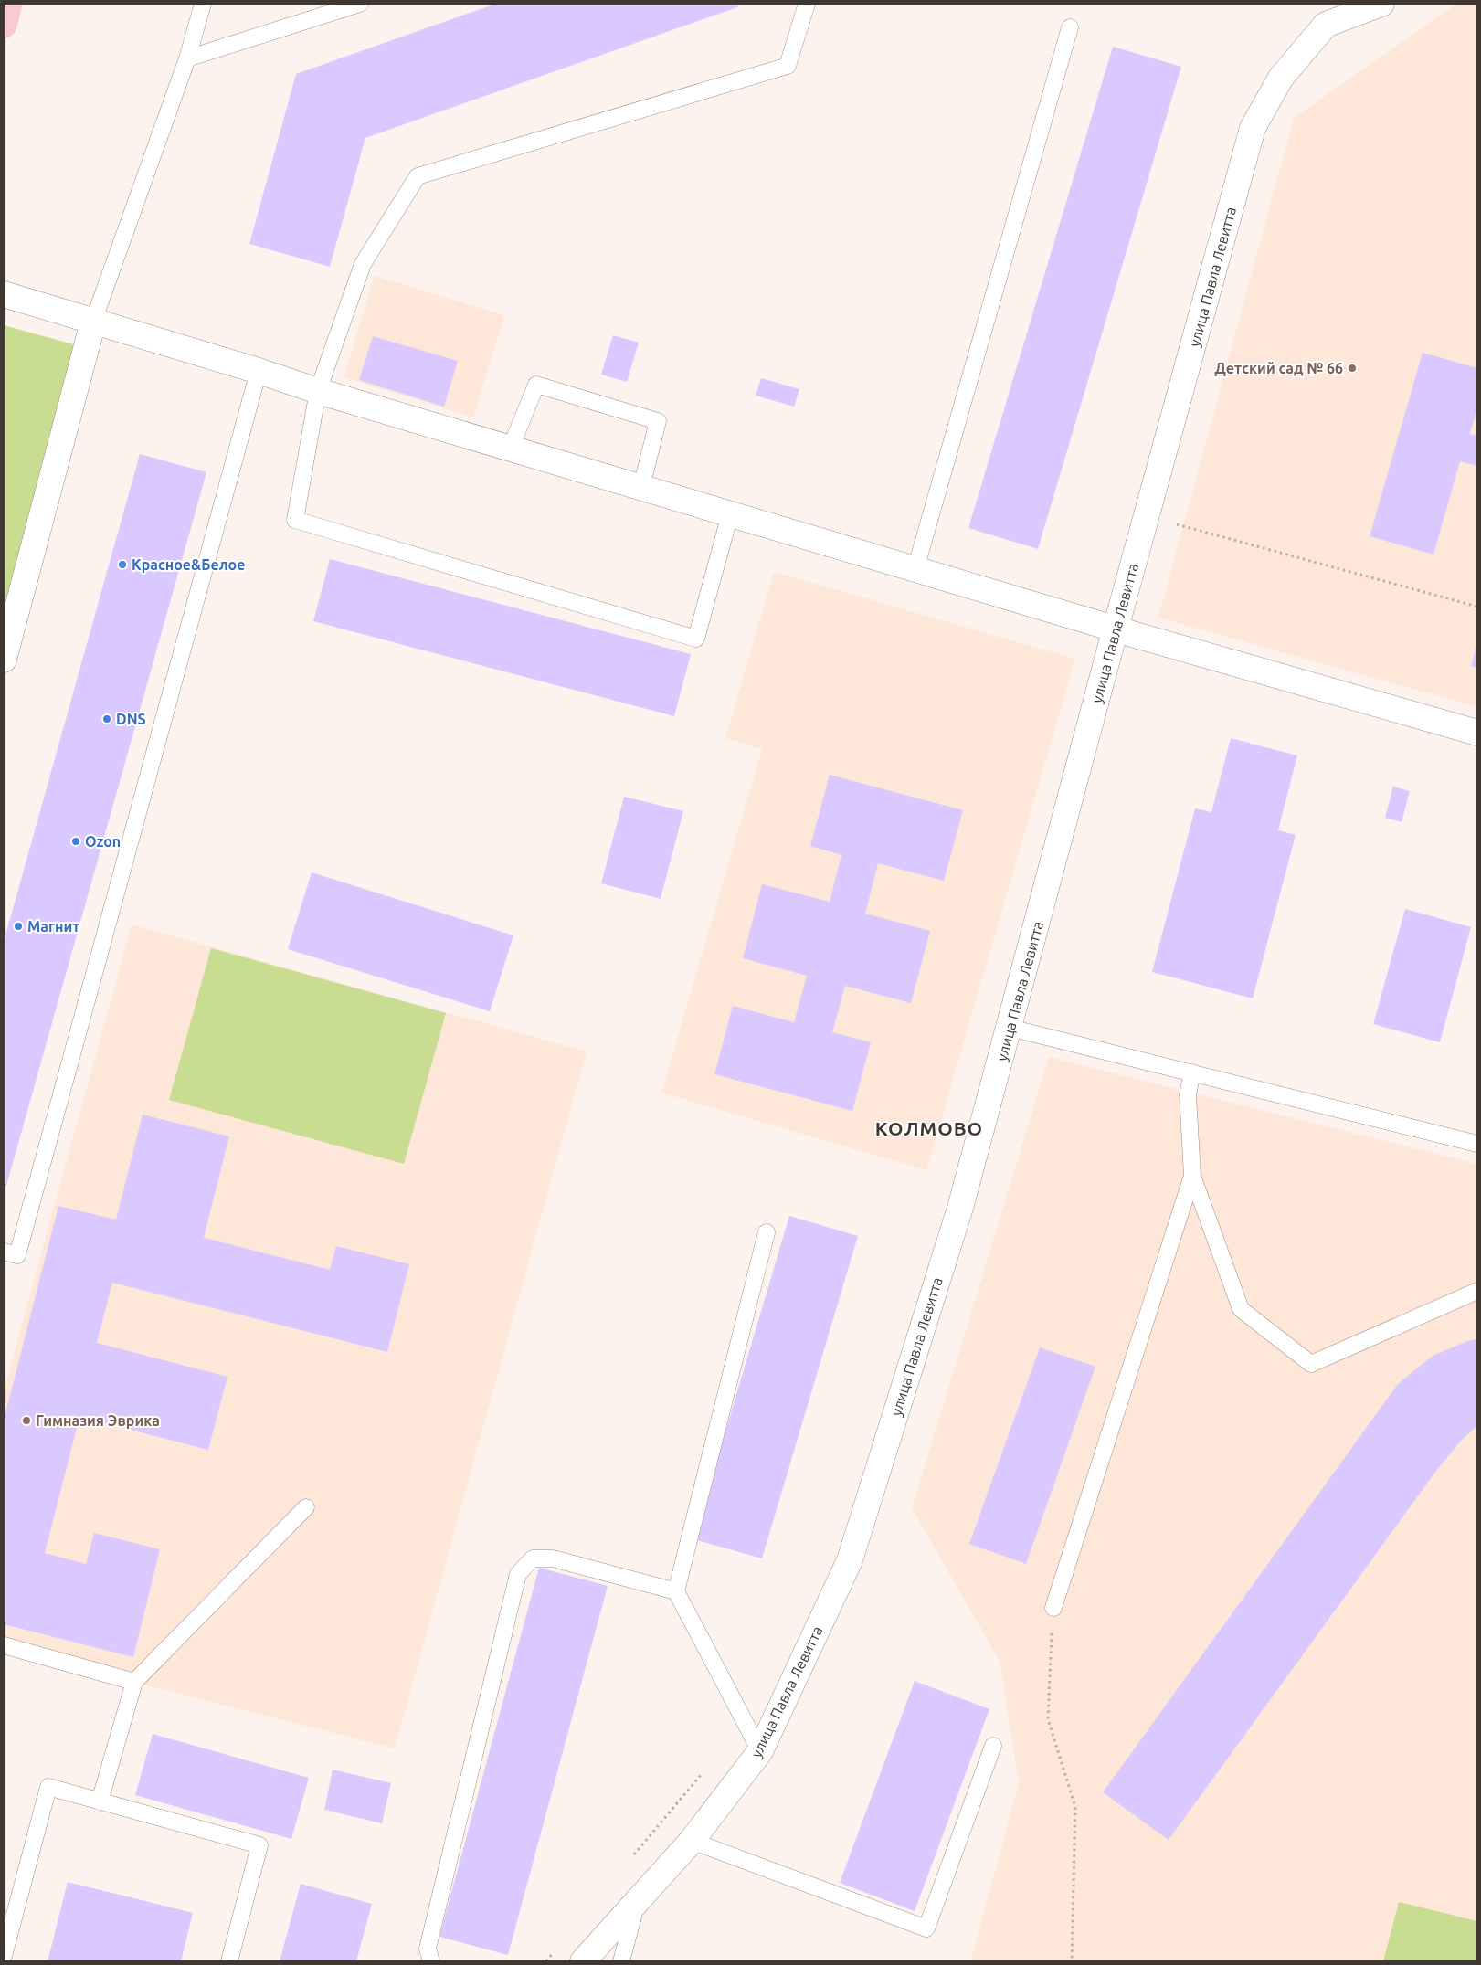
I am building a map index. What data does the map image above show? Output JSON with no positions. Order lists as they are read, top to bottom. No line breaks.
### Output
{"streets":{"street":["улица Павла Левитта"]},"districts":["КОЛМОВО"],"places":["Детский сад № 66","Красное&Белое","DNS","Ozon","Магнит","Гимназия Эврика"]}
